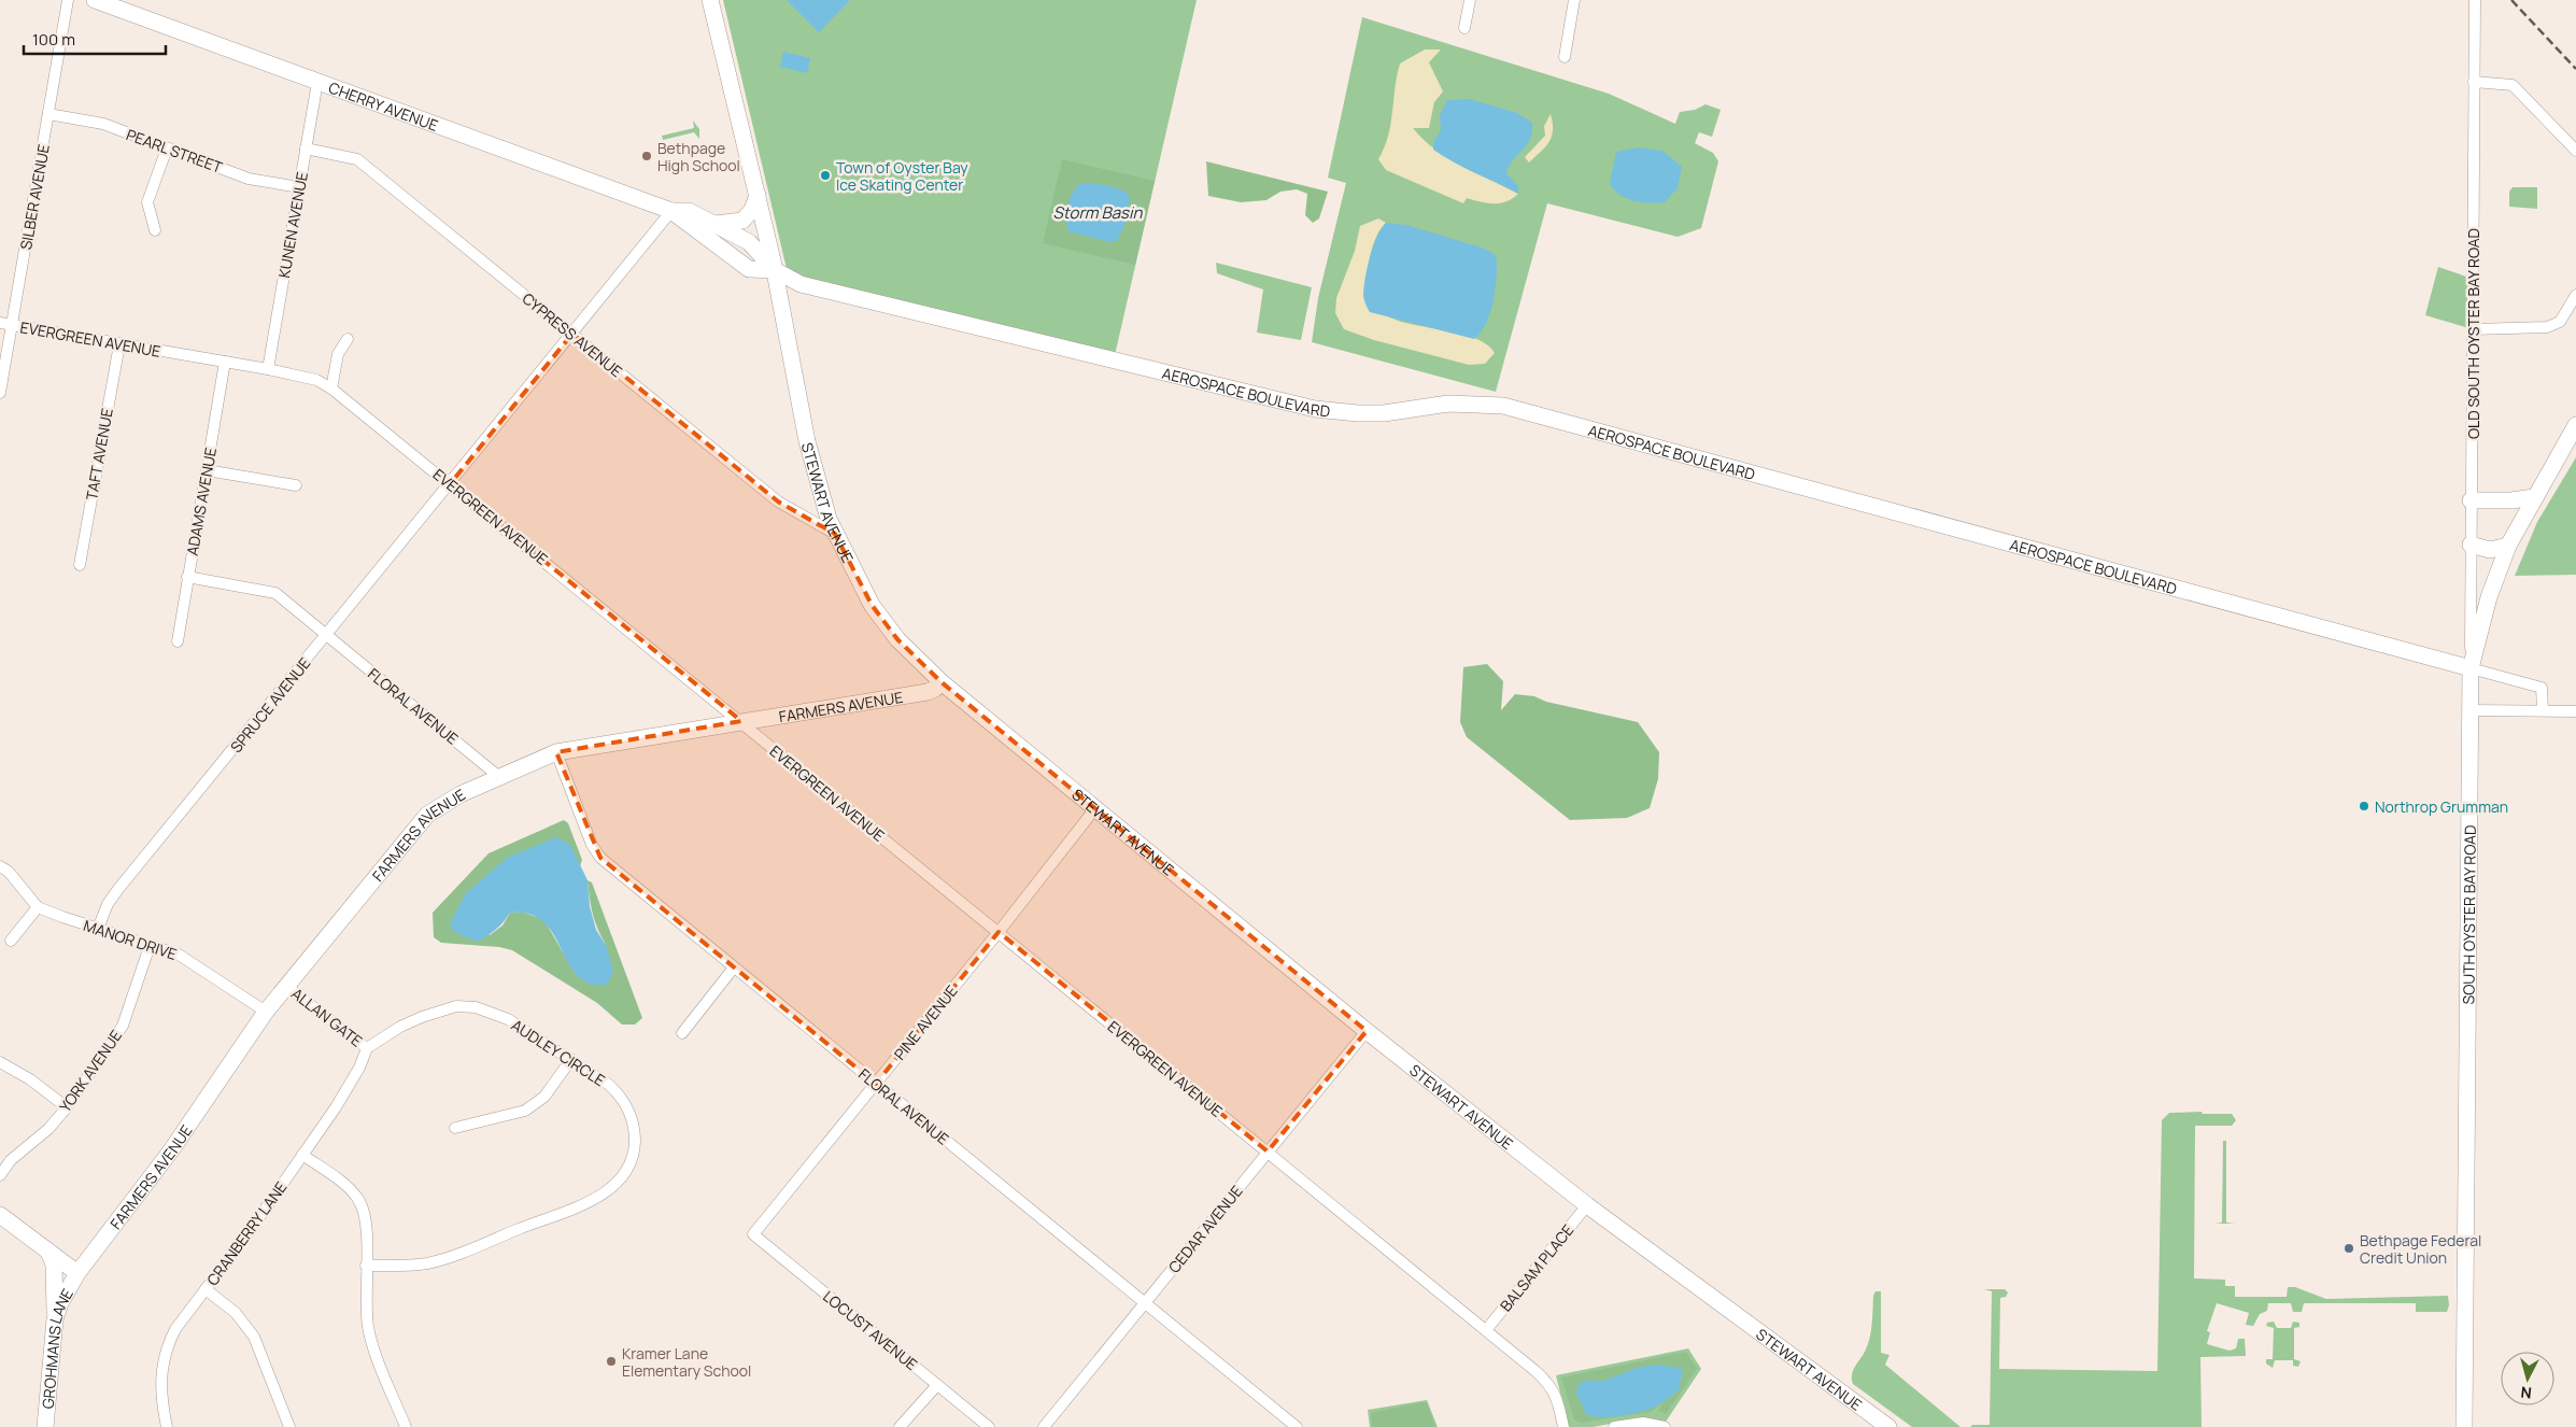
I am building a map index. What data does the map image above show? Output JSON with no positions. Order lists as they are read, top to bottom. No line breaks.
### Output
{"streets":{"main road":["CHERRY AVENUE","AEROSPACE BOULEVARD","STEWART AVENUE","FARMERS AVENUE","SOUTH OYSTER BAY ROAD","GROHMANS LANE"],"street":["PEARL STREET","SILBER AVENUE","KUNEN AVENUE","OLD SOUTH OYSTER BAY ROAD","CYPRESS AVENUE","EVERGREEN AVENUE","TAFT AVENUE","ADAMS AVENUE","SPRUCE AVENUE","FLORAL AVENUE","MANOR DRIVE","ALLAN GATE","PINE AVENUE","AUDLEY CIRCLE","YORK AVENUE","CEDAR AVENUE","CRANBERRY LANE","BALSAM PLACE","LOCUST AVENUE"]},"crossings":[["CHERRY AVENUE","KUNEN AVENUE"],["CHERRY AVENUE","AEROSPACE BOULEVARD"],["CHERRY AVENUE","STEWART AVENUE"],["CHERRY AVENUE","SPRUCE AVENUE"],["PEARL STREET","SILBER AVENUE"],["PEARL STREET","KUNEN AVENUE"],["SILBER AVENUE","EVERGREEN AVENUE"],["KUNEN AVENUE","CYPRESS AVENUE"],["KUNEN AVENUE","EVERGREEN AVENUE"],["OLD SOUTH OYSTER BAY ROAD","AEROSPACE BOULEVARD"],["OLD SOUTH OYSTER BAY ROAD","SOUTH OYSTER BAY ROAD"],["CYPRESS AVENUE","STEWART AVENUE"],["CYPRESS AVENUE","SPRUCE AVENUE"],["EVERGREEN AVENUE","TAFT AVENUE"],["EVERGREEN AVENUE","ADAMS AVENUE"],["EVERGREEN AVENUE","SPRUCE AVENUE"],["EVERGREEN AVENUE","FARMERS AVENUE"],["EVERGREEN AVENUE","PINE AVENUE"],["EVERGREEN AVENUE","CEDAR AVENUE"],["EVERGREEN AVENUE","BALSAM PLACE"],["AEROSPACE BOULEVARD","STEWART AVENUE"],["AEROSPACE BOULEVARD","SOUTH OYSTER BAY ROAD"],["ADAMS AVENUE","FLORAL AVENUE"],["STEWART AVENUE","FARMERS AVENUE"],["STEWART AVENUE","PINE AVENUE"],["STEWART AVENUE","CEDAR AVENUE"],["STEWART AVENUE","BALSAM PLACE"],["SPRUCE AVENUE","FLORAL AVENUE"],["SPRUCE AVENUE","MANOR DRIVE"],["FLORAL AVENUE","FARMERS AVENUE"],["FLORAL AVENUE","PINE AVENUE"],["FLORAL AVENUE","CEDAR AVENUE"],["FARMERS AVENUE","MANOR DRIVE"],["FARMERS AVENUE","ALLAN GATE"],["FARMERS AVENUE","GROHMANS LANE"],["MANOR DRIVE","YORK AVENUE"],["ALLAN GATE","AUDLEY CIRCLE"],["ALLAN GATE","CRANBERRY LANE"],["PINE AVENUE","LOCUST AVENUE"],["AUDLEY CIRCLE","CRANBERRY LANE"]],"water":["Storm Basin"],"places":["Bethpage High School","Town of Oyster Bay Ice Skating Center","Northrop Grumman","Bethpage Federal Credit Union","Kramer Lane Elementary School"],"scale_bar":"100 m","north":"bottom"}
